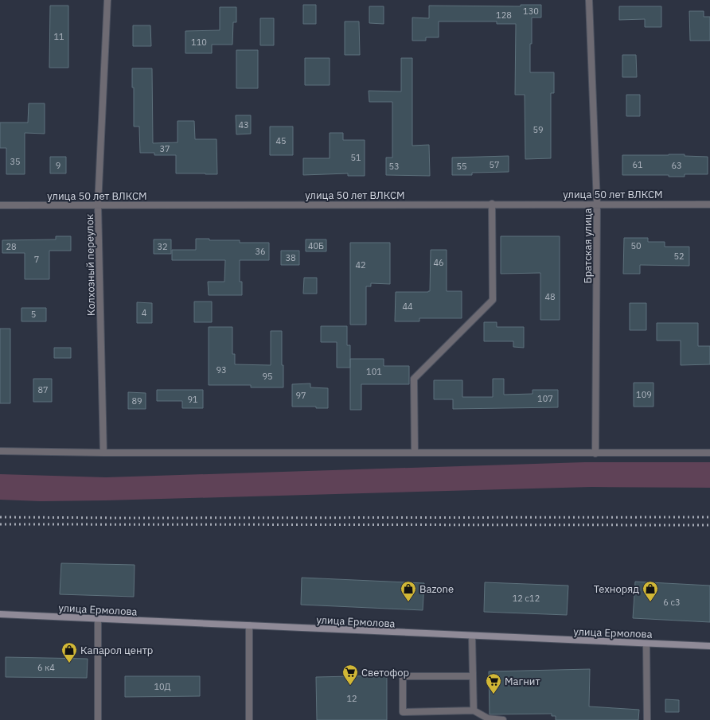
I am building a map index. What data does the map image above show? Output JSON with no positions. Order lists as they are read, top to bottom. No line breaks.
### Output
{"streets":{"main road":["улица Ермолова"],"street":["улица 50 лет ВЛКСМ","Братская улица","Колхозный переулок"]},"crossings":[["улица 50 лет ВЛКСМ","Братская улица"],["улица 50 лет ВЛКСМ","Колхозный переулок"]],"places":{"shop":["Bazone","Техноряд","Капарол центр"],"supermarket":["Светофор","Магнит"]},"house_numbers":["130","128","11","110","43","59","45","37","51","35","57","61","9","63","53","55","40Б","50","28","32","36","52","38","7","46","42","48","44","4","5","93","101","95","87","109","97","107","91","89","12 с12","6 с3","6 к4","10Д","12"]}
